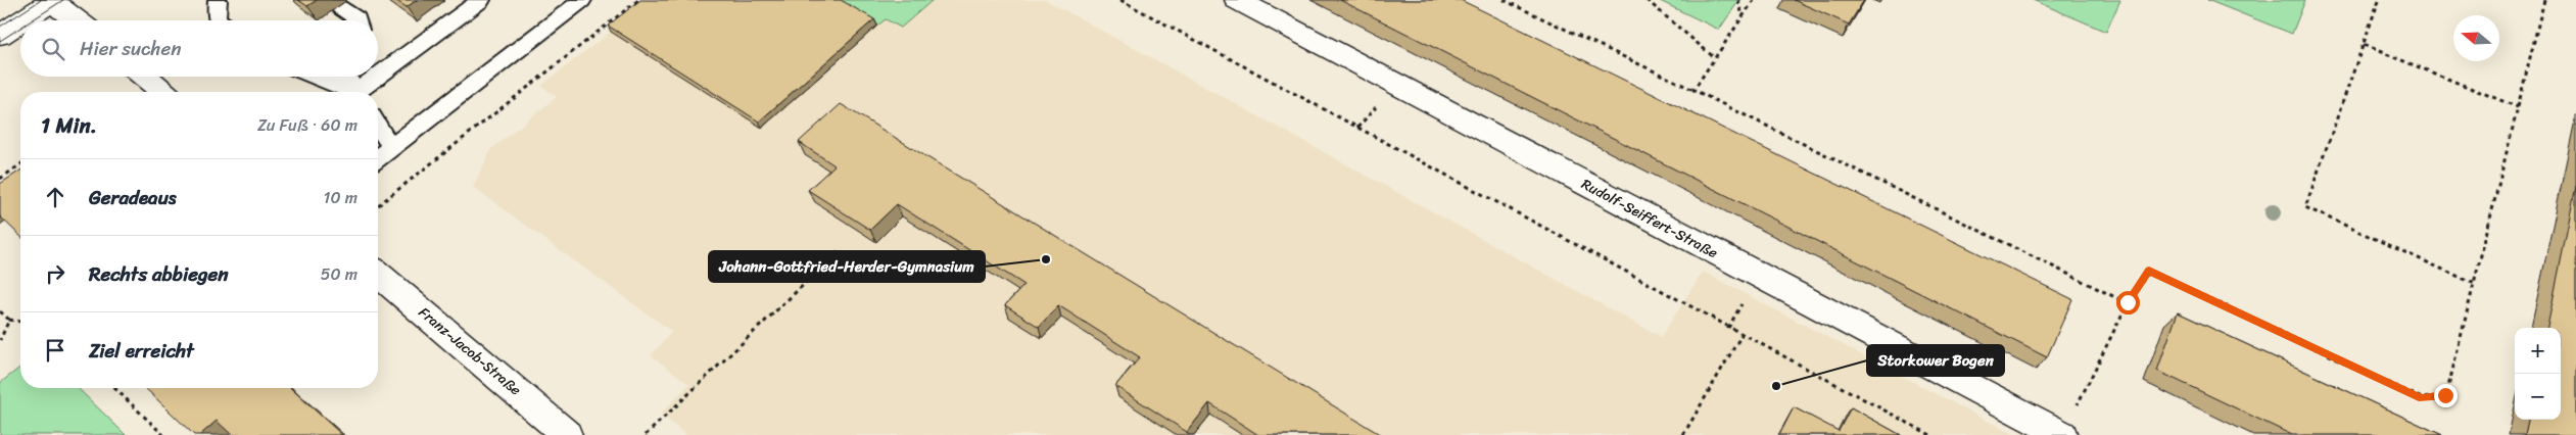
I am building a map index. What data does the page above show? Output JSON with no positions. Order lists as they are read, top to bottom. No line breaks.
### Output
{"streets":{"street":["Rudolf-Seiffert-Straße","Franz-Jacob-Straße"]},"places":["Johann-Gottfried-Herder-Gymnasium","Storkower Bogen"],"north":"left","page":{"search":"Hier suchen","heading":["1 Min.","Zu Fuß · 60 m"],"list":[["Geradeaus","10 m"],["Rechts abbiegen","50 m"],"Ziel erreicht"],"map_buttons":["+","−"]}}
